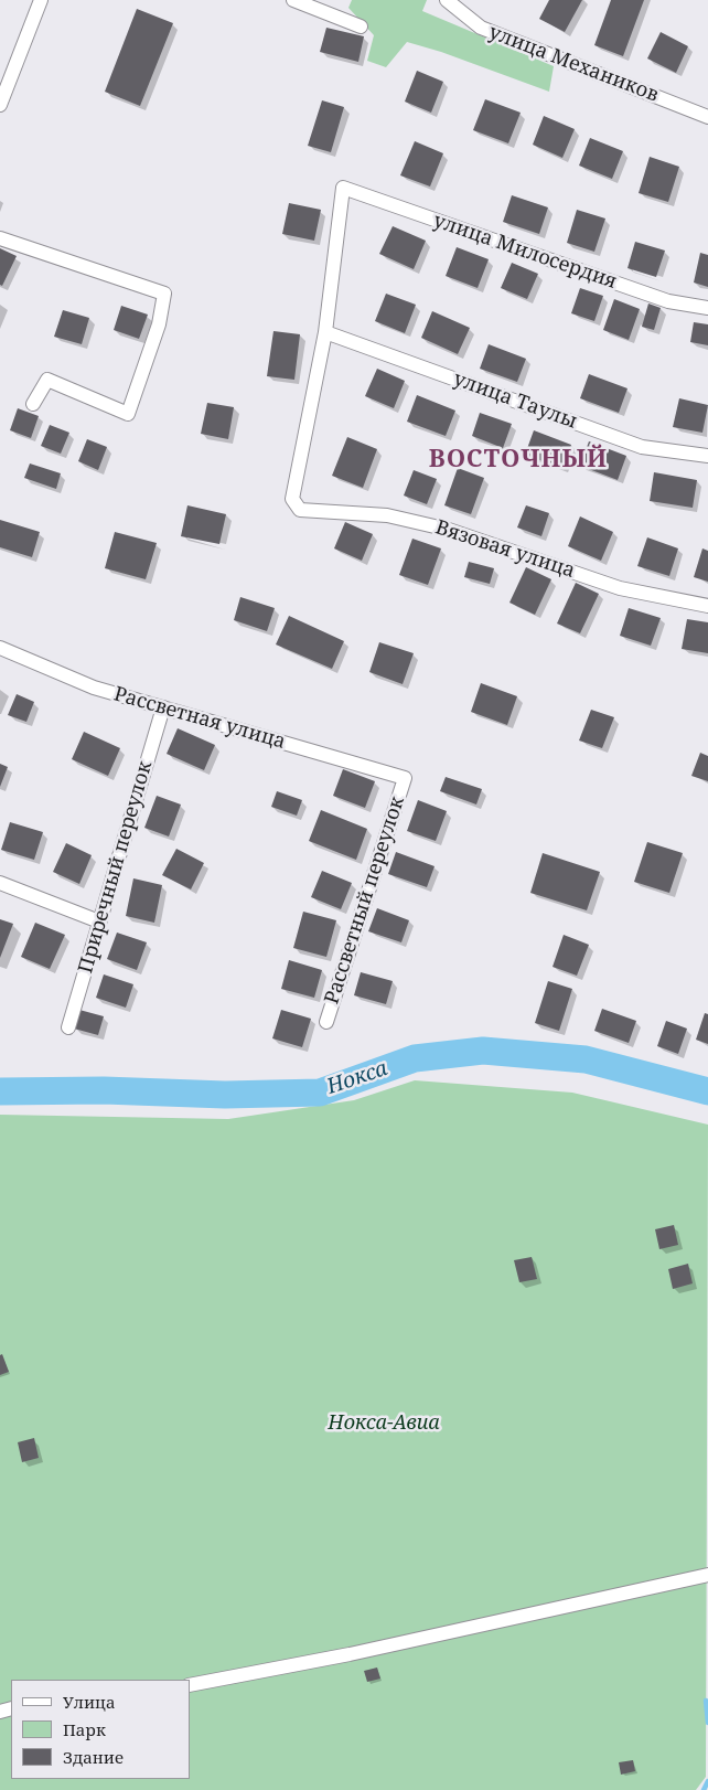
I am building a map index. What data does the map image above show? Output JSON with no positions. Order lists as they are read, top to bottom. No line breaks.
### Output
{"streets":{"street":["улица Механиков","улица Милосердия","улица Таулы","Вязовая улица","Рассветная улица","Приречный переулок","Рассветный переулок"]},"crossings":[["улица Милосердия","улица Таулы"],["улица Милосердия","Вязовая улица"],["улица Таулы","Вязовая улица"],["Рассветная улица","Приречный переулок"],["Рассветная улица","Рассветный переулок"]],"districts":["ВОСТОЧНЫЙ"],"water":["Нокса"],"parks":["Нокса-Авиа"],"legend":["Улица","Парк","Здание"]}
